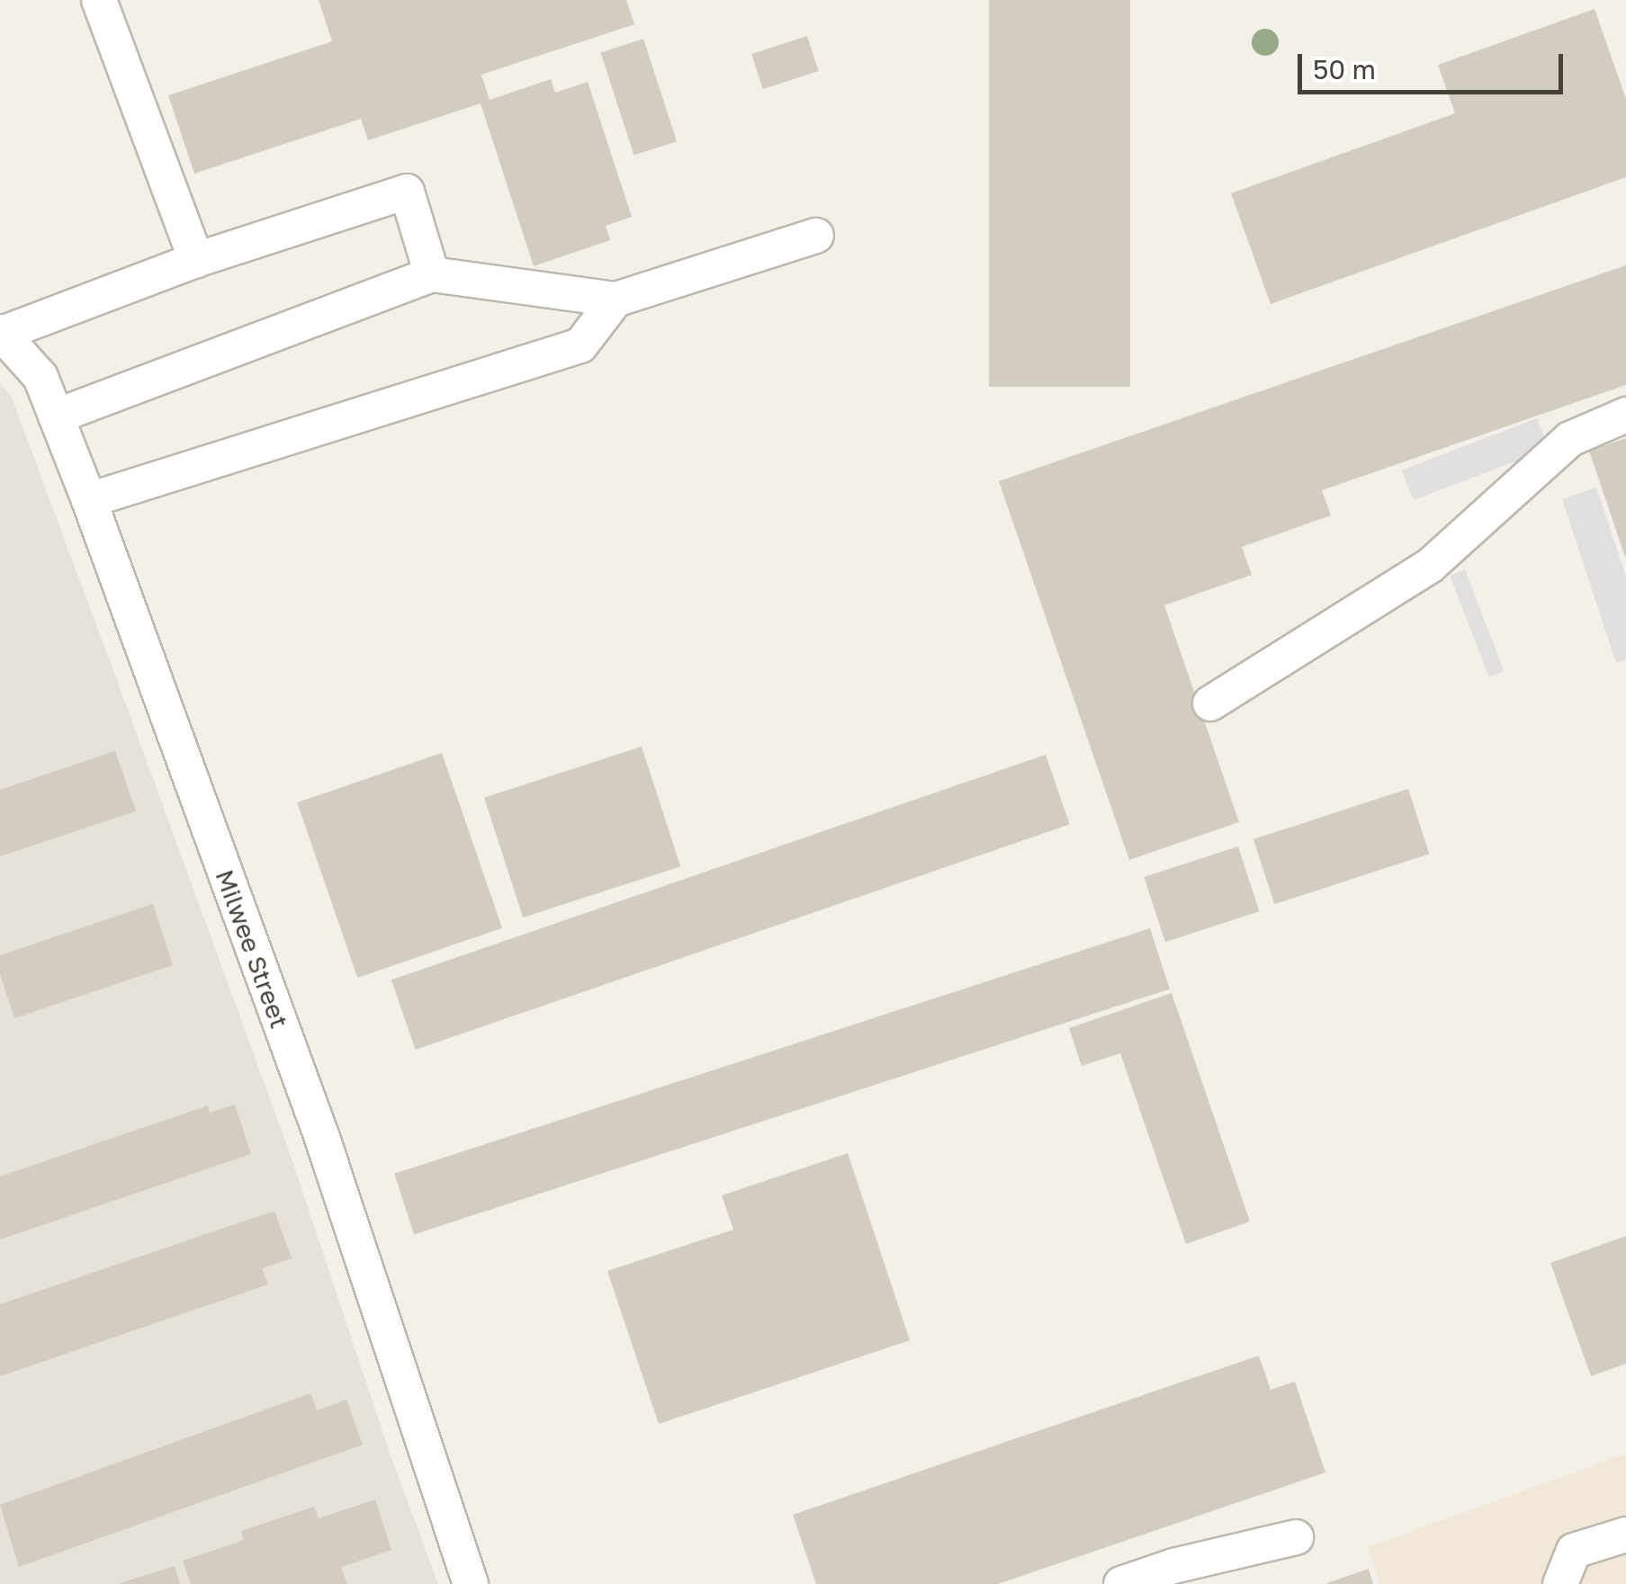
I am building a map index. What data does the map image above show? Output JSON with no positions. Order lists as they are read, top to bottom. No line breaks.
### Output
{"streets":{"street":["Milwee Street"]},"scale_bar":"50 m"}
